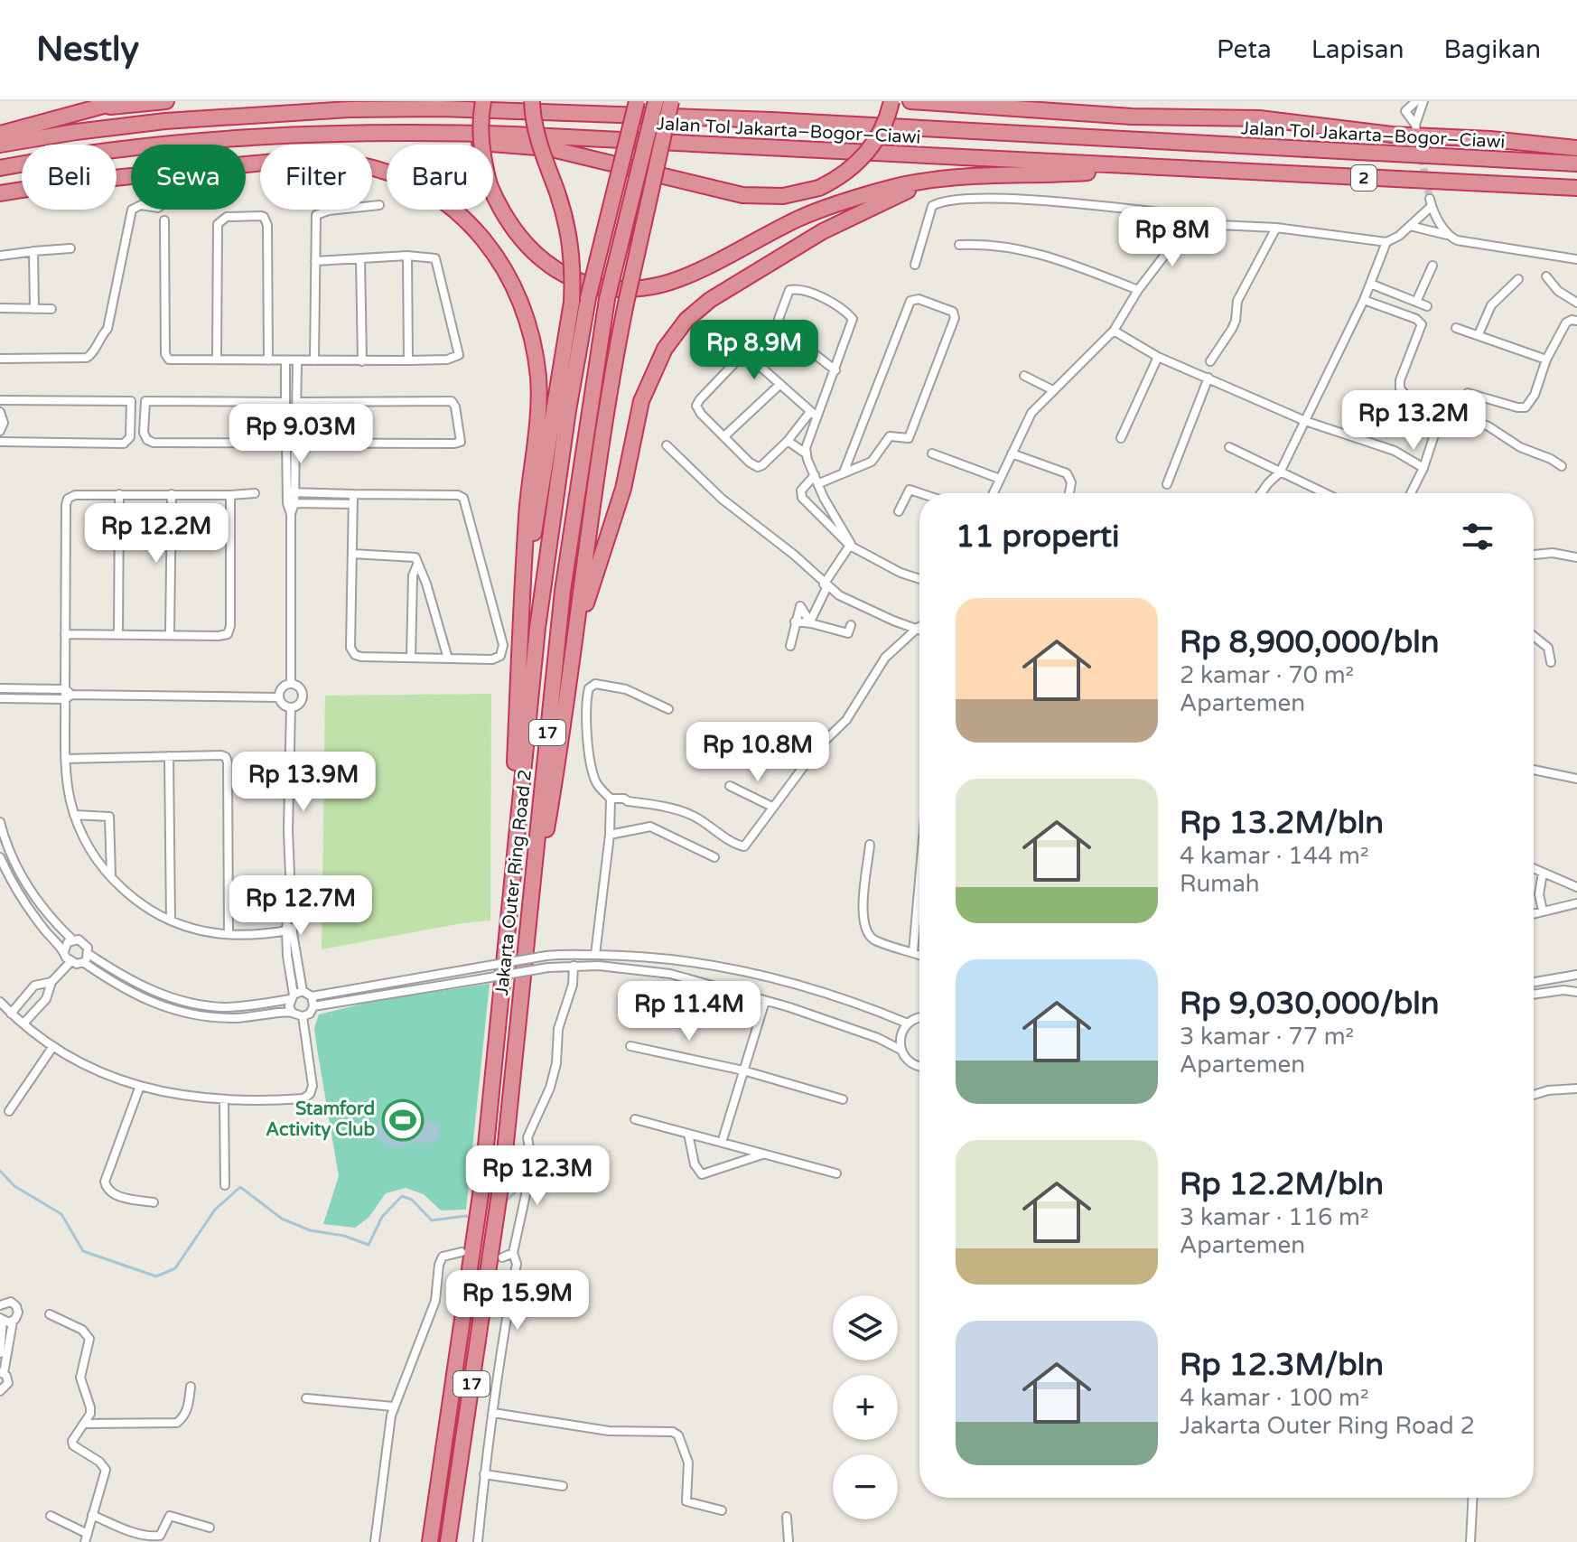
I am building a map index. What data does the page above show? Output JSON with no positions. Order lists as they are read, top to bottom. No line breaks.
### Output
{"streets":{"highway":["Jalan Tol Jakarta–Bogor–Ciawi","2","17","Jakarta Outer Ring Road 2"]},"places":{"sports":["Stamford Activity Club"]},"page":{"header":"Nestly","nav":["Peta","Lapisan","Bagikan"],"chip":["Beli","Sewa","Filter","Baru"],"price":["Rp 8M","Rp 8.9M","Rp 13.2M","Rp 9.03M","Rp 12.2M","Rp 10.8M","Rp 13.9M","Rp 12.7M","Rp 11.4M","Rp 12.3M","Rp 15.9M"],"heading":"11 properti","list":[{"name":"Rp 8,900,000/bln","note":"2 kamar · 70 m² · Apartemen"},{"name":"Rp 13.2M/bln","note":"4 kamar · 144 m² · Rumah"},{"name":"Rp 9,030,000/bln","note":"3 kamar · 77 m² · Apartemen"},{"name":"Rp 12.2M/bln","note":"3 kamar · 116 m² · Apartemen"},{"name":"Rp 12.3M/bln","note":"4 kamar · 100 m² · Jakarta Outer Ring Road 2"}],"map_buttons":["+","−"]}}
